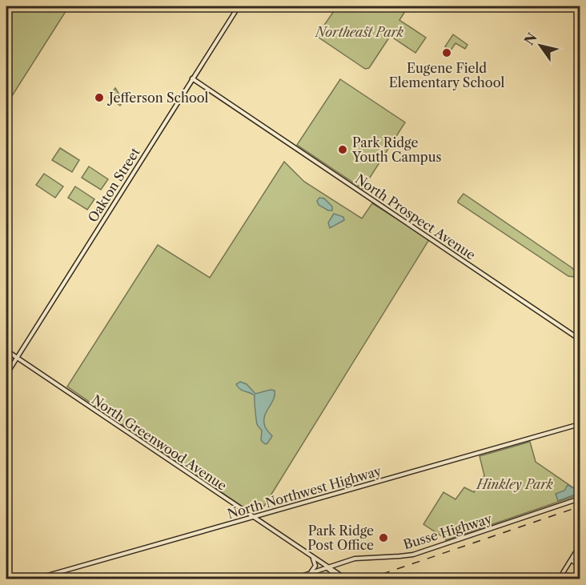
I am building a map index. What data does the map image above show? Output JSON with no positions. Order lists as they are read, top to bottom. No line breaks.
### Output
{"streets":{"main road":["Oakton Street","North Prospect Avenue","North Greenwood Avenue","North Northwest Highway","Busse Highway"]},"crossings":[["Oakton Street","North Prospect Avenue"],["Oakton Street","North Greenwood Avenue"],["North Greenwood Avenue","North Northwest Highway"],["North Greenwood Avenue","Busse Highway"]],"parks":["Northeast Park","Hinkley Park"],"places":["Eugene Field Elementary School","Jefferson School","Park Ridge Youth Campus","Park Ridge Post Office"],"north":"top left"}
